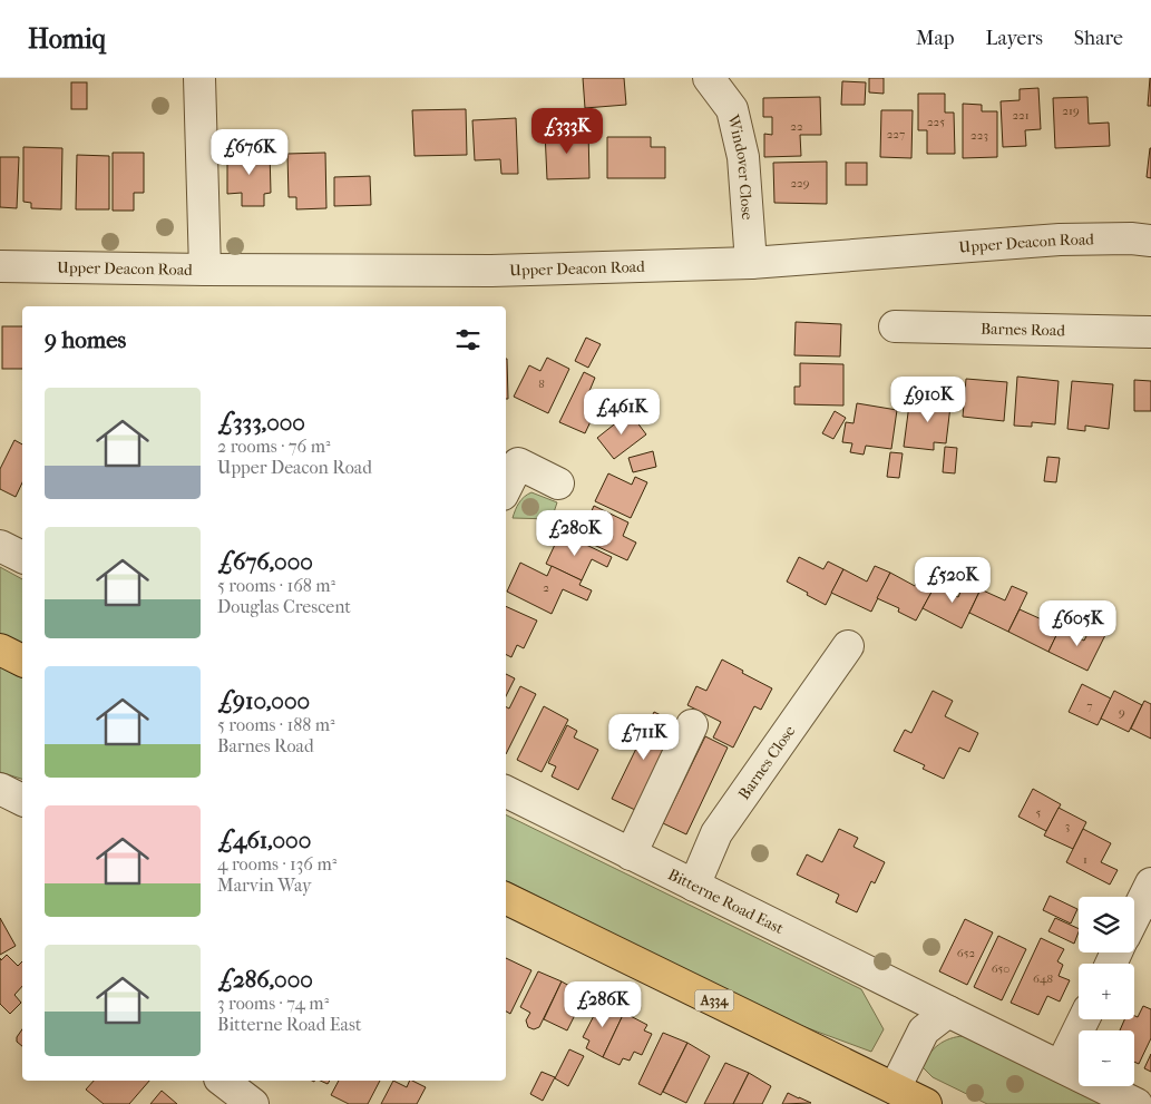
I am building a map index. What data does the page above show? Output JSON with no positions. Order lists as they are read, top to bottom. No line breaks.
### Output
{"streets":{"main road":["A334"],"street":["Windover Close","Upper Deacon Road","Barnes Road","Barnes Close","Bitterne Road East"]},"crossings":[["Windover Close","Upper Deacon Road"],["Barnes Close","Bitterne Road East"]],"house_numbers":["219","221","225","22","227","223","229","8","2","7","9","5","3","1","652","650","648"],"page":{"header":"Homiq","nav":["Map","Layers","Share"],"price":["£333K","£676K","£910K","£461K","£280K","£520K","£605K","£711K","£286K"],"heading":"9 homes","list":[{"name":"£333,000","note":"2 rooms · 76 m² · Upper Deacon Road"},{"name":"£676,000","note":"5 rooms · 168 m² · Douglas Crescent"},{"name":"£910,000","note":"5 rooms · 188 m² · Barnes Road"},{"name":"£461,000","note":"4 rooms · 136 m² · Marvin Way"},{"name":"£286,000","note":"3 rooms · 74 m² · Bitterne Road East"}],"map_buttons":["+","−"]}}
